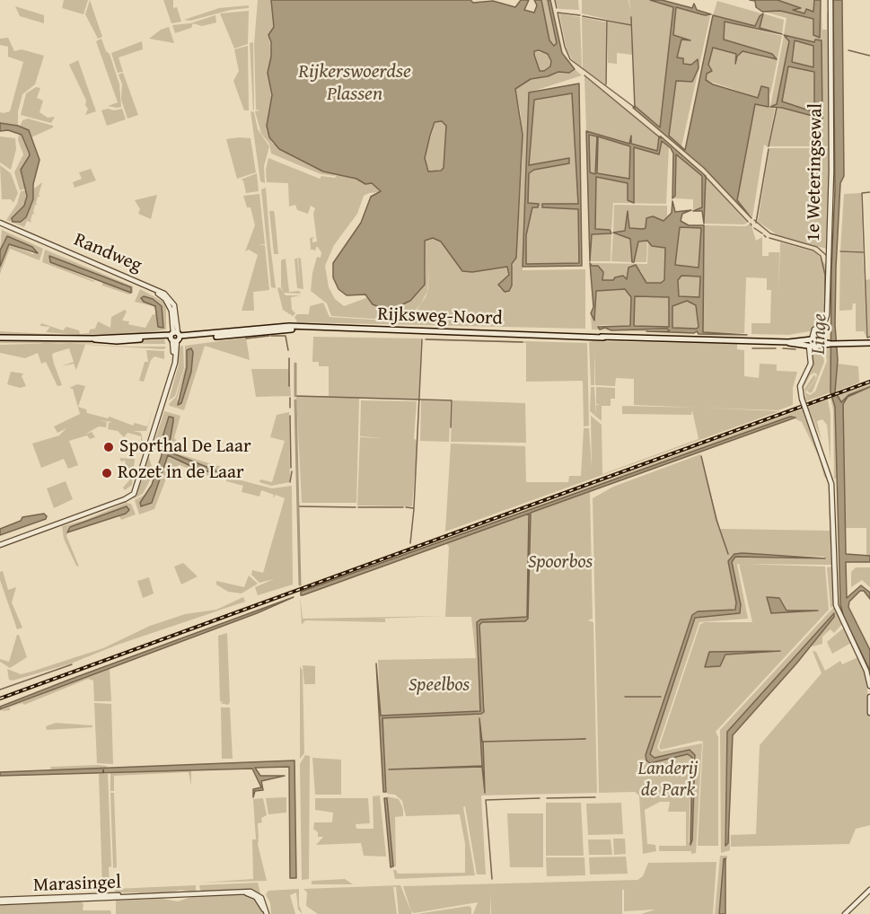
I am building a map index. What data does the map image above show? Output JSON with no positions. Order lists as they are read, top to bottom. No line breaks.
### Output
{"streets":{"main road":["Rijksweg-Noord"],"street":["1e Weteringsewal","Randweg","Marasingel"]},"crossings":[["1e Weteringsewal","Rijksweg-Noord"],["Randweg","Rijksweg-Noord"]],"water":["Rijkerswoerdse Plassen","Linge"],"parks":["Spoorbos","Speelbos","Landerij de Park"],"places":["Sporthal De Laar","Rozet in de Laar"]}
